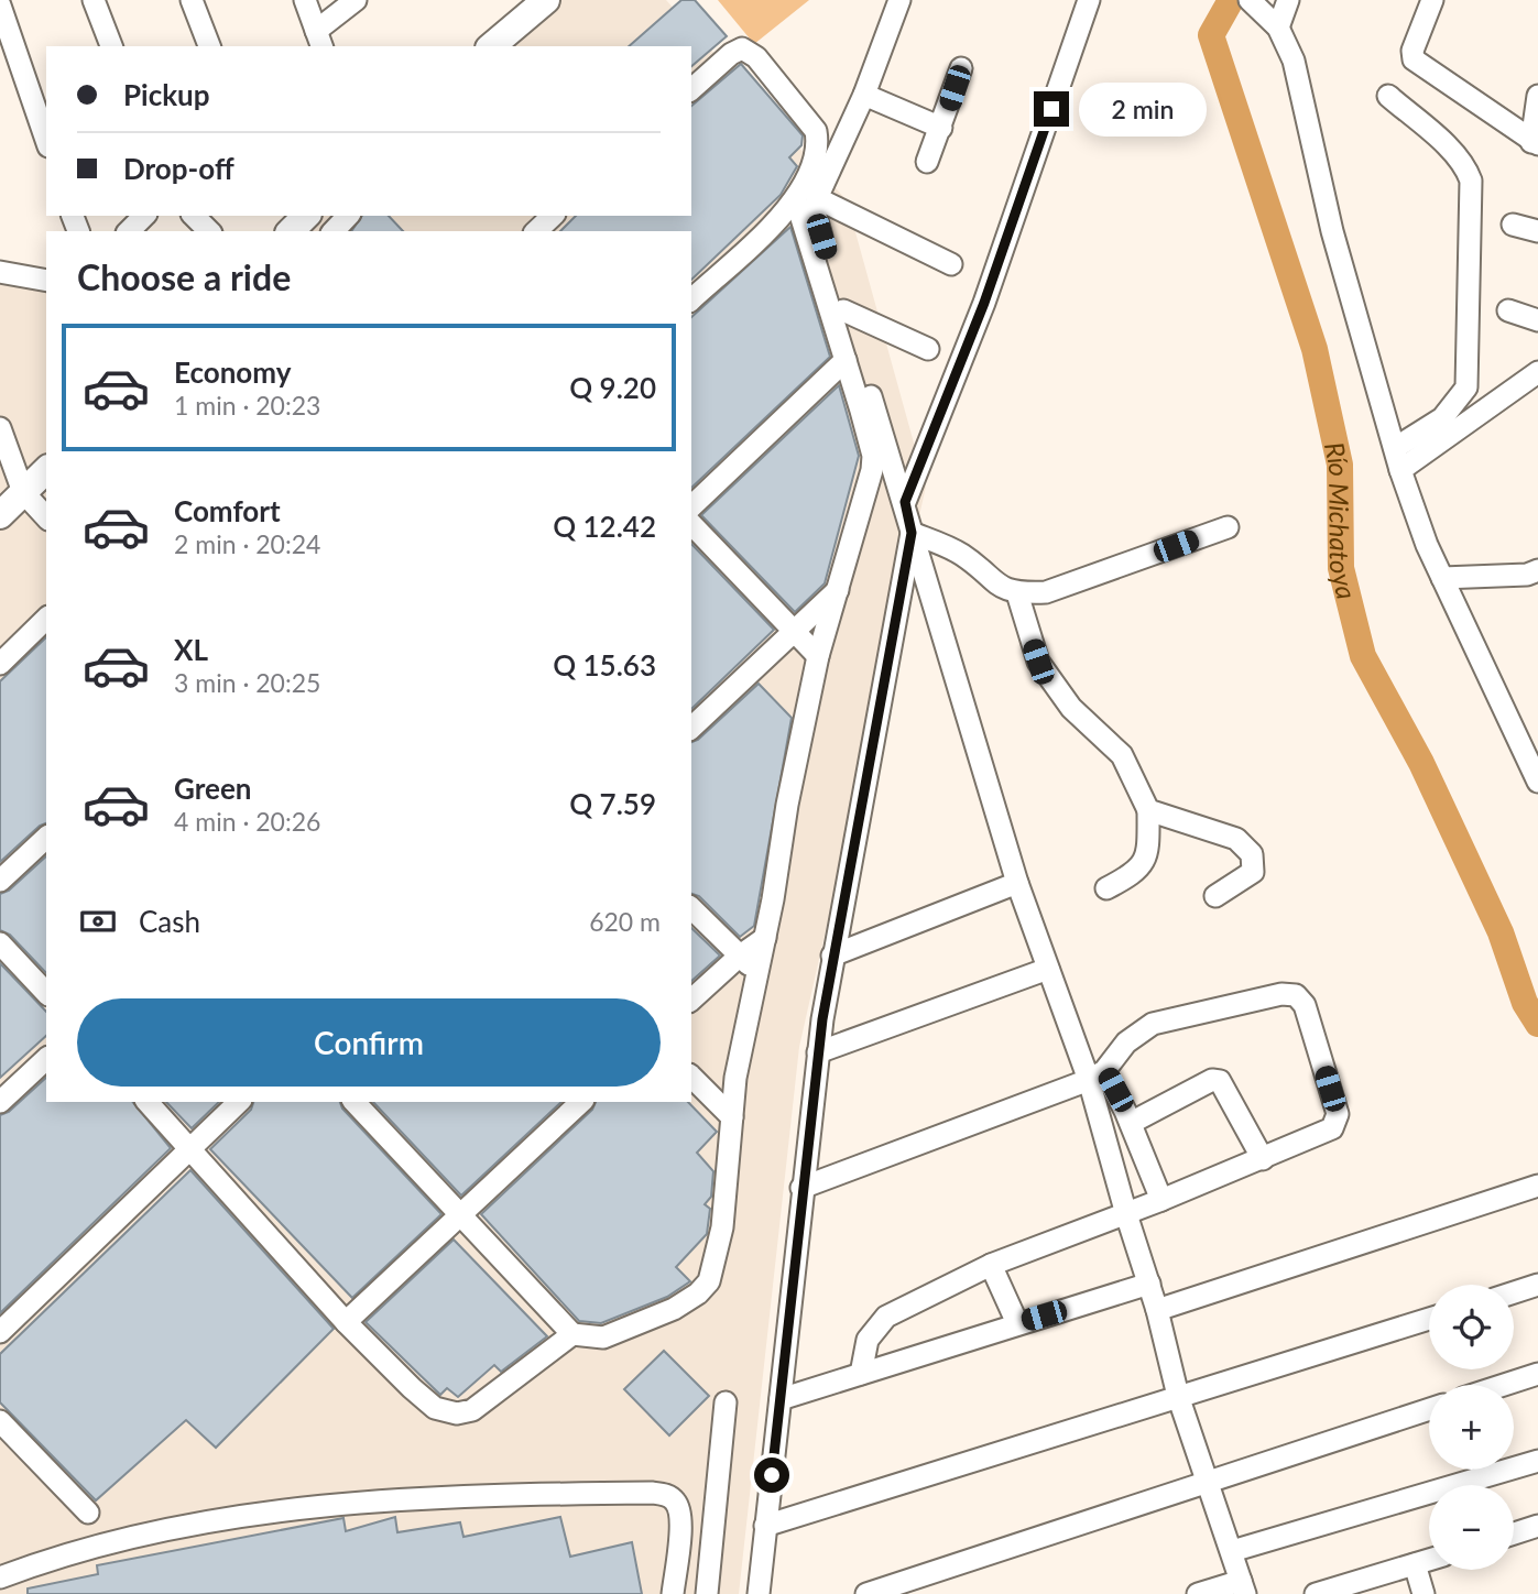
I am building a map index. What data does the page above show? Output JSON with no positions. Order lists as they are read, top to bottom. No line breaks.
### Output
{"water":["Río Michatoya"],"page":{"banner":["Pickup","Drop-off"],"bubble":"2 min","heading":"Choose a ride","list":[{"name":"Economy","note":"1 min · 20:23","value":"Q 9.20"},{"name":"Comfort","note":"2 min · 20:24","value":"Q 12.42"},{"name":"XL","note":"3 min · 20:25","value":"Q 15.63"},{"name":"Green","note":"4 min · 20:26","value":"Q 7.59"}],"pay":["Cash","620 m"],"buttons":"Confirm","map_buttons":["+","−"]}}
